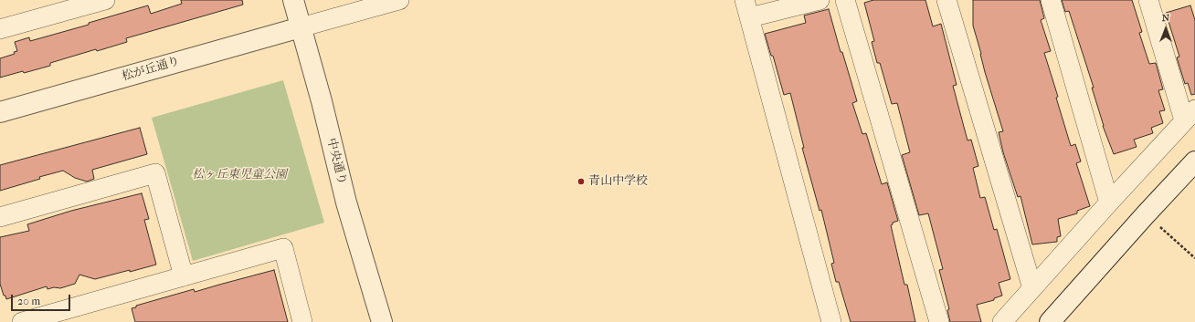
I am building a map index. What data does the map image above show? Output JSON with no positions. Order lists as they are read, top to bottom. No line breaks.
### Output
{"streets":{"street":["松が丘通り","中央通り"]},"crossings":[["松が丘通り","中央通り"]],"parks":["松ヶ丘東児童公園"],"places":["青山中学校"],"scale_bar":"20 m","north":"top"}
